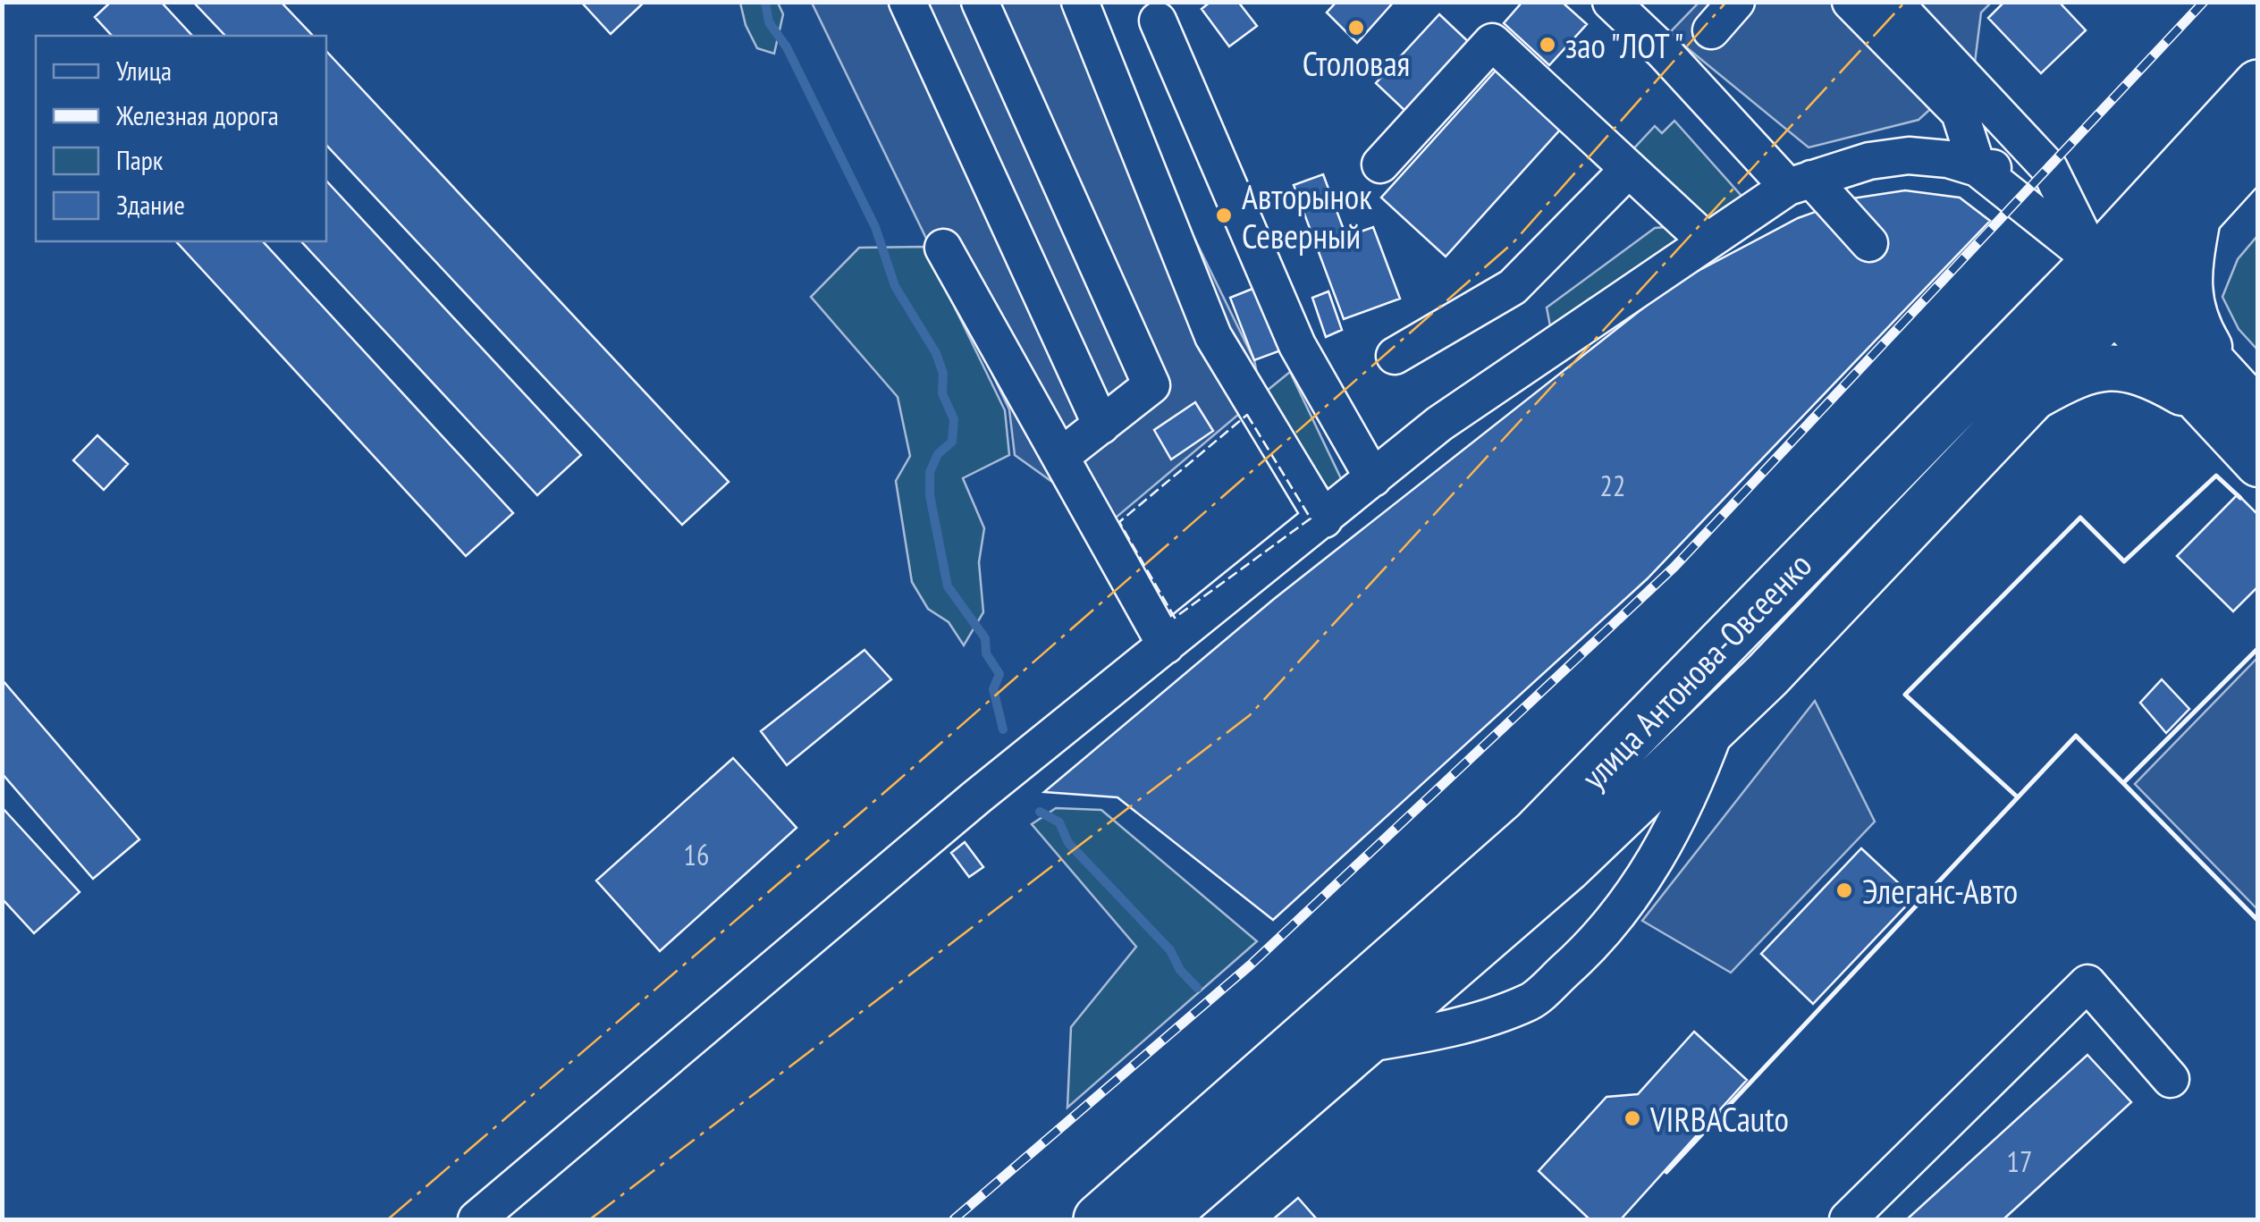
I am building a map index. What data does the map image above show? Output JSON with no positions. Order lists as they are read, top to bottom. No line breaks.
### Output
{"streets":{"highway":["улица Антонова-Овсеенко"]},"places":["Столовая","зао \"ЛОТ \"","Авторынок Северный","Элеганс-Авто","VIRBACauto"],"house_numbers":["22","16","17"],"legend":["Улица","Железная дорога","Парк","Здание"]}
